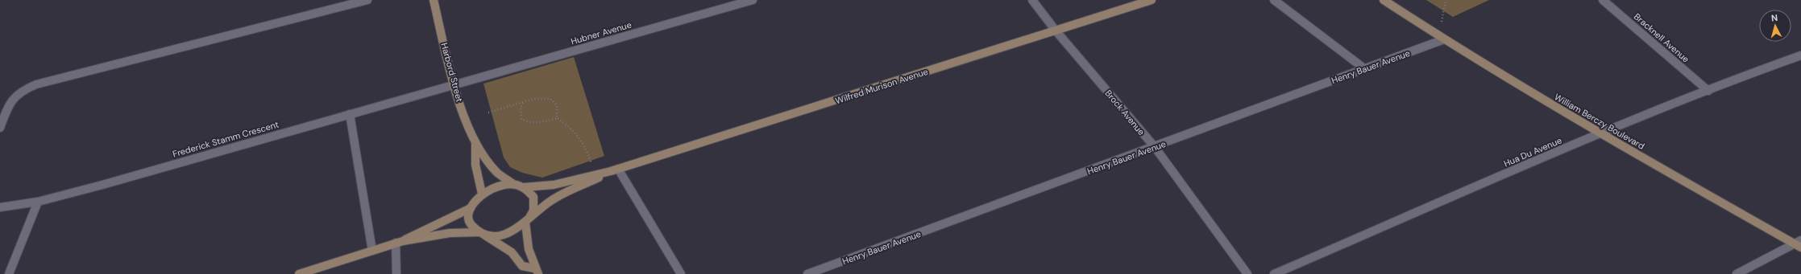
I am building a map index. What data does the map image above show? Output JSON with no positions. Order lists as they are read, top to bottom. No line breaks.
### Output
{"streets":{"street":["Hubner Avenue","Bracknell Avenue","Henry Bauer Avenue","Harbord Street","Wilfred Murison Avenue","Brock Avenue","William Berczy Boulevard","Frederick Stamm Crescent","Hua Du Avenue"]},"crossings":[["Hubner Avenue","Harbord Street"],["Hubner Avenue","Frederick Stamm Crescent"],["Bracknell Avenue","Hua Du Avenue"],["Henry Bauer Avenue","Brock Avenue"],["Henry Bauer Avenue","William Berczy Boulevard"],["Harbord Street","Wilfred Murison Avenue"],["Harbord Street","Frederick Stamm Crescent"],["Wilfred Murison Avenue","Brock Avenue"],["William Berczy Boulevard","Hua Du Avenue"]],"north":"top"}
